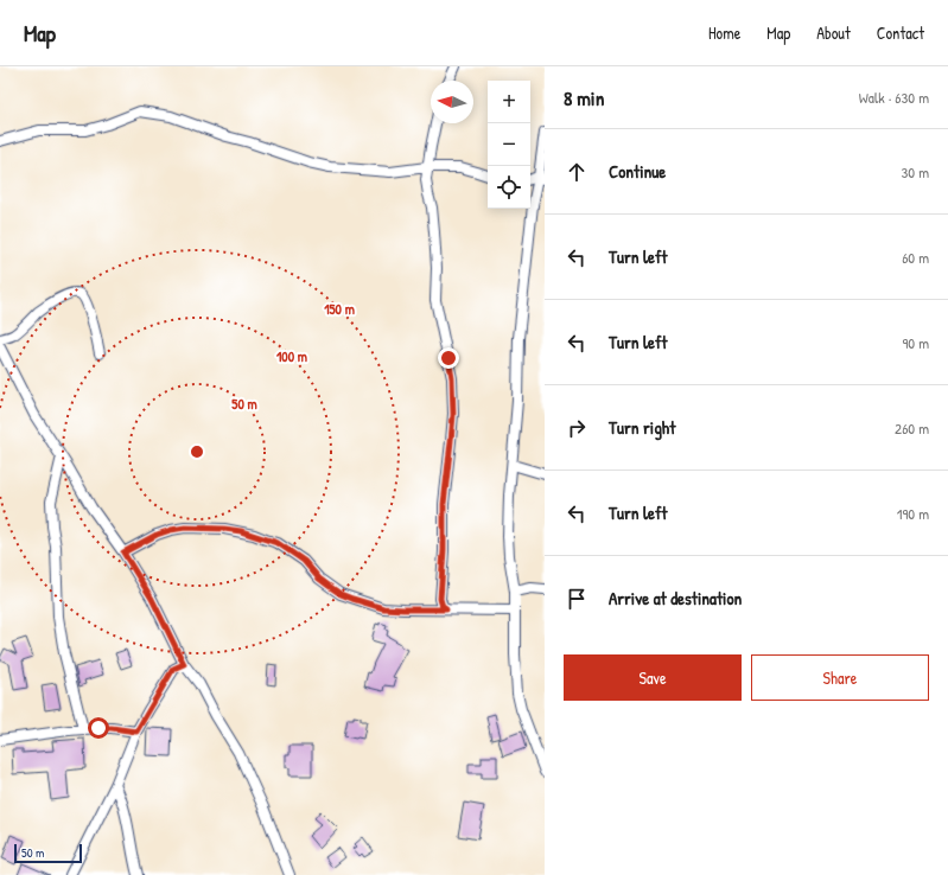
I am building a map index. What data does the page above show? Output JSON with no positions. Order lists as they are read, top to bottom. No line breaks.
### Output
{"scale_bar":"50 m","north":"left","page":{"header":"Map","nav":["Home","Map","About","Contact"],"heading":["8 min","Walk · 630 m"],"map_buttons":["+","−"],"list":[["Continue","30 m"],["Turn left","60 m"],["Turn left","90 m"],["Turn right","260 m"],["Turn left","190 m"],"Arrive at destination"],"buttons":["Save","Share"],"scale":"50 m"},"rings":["150 m","100 m","50 m"]}
